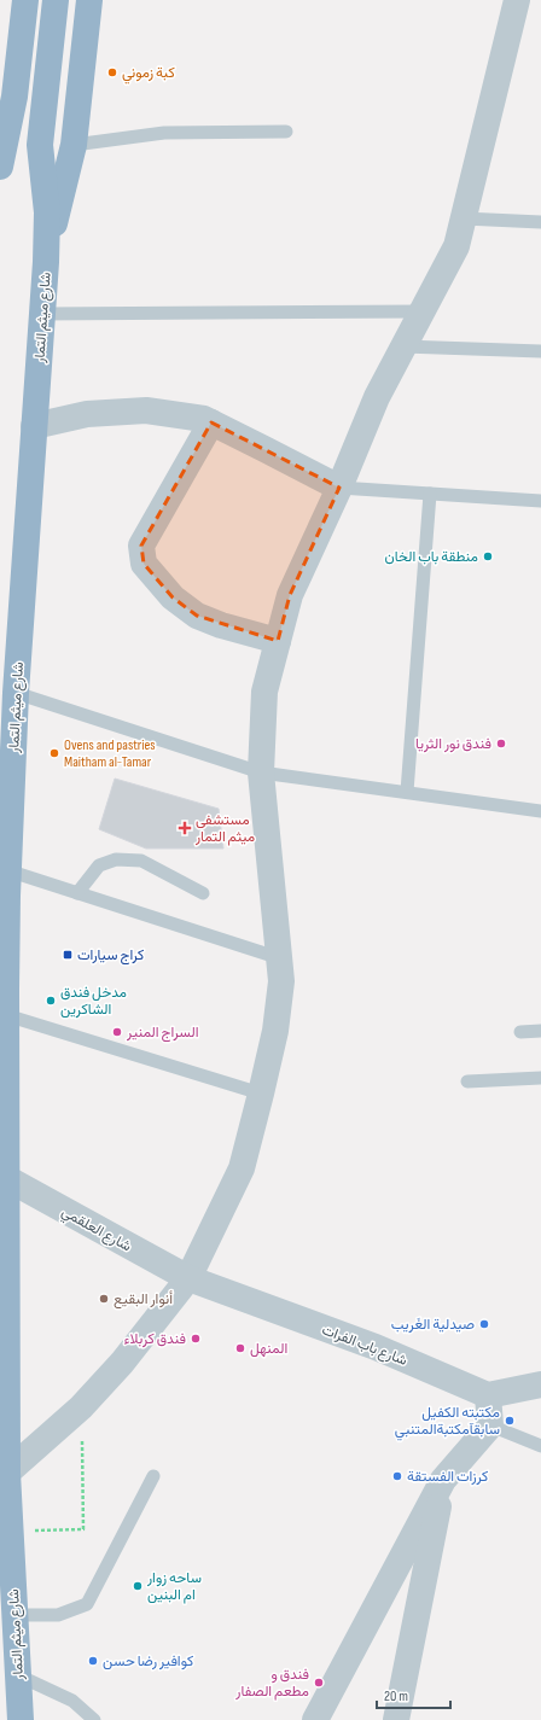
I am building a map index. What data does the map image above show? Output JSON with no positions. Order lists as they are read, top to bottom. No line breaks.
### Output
{"streets":{"highway":["شارع ميثم التمار"],"street":["شارع العلقمي","شارع باب الفرات"]},"crossings":[["شارع ميثم التمار","شارع العلقمي"],["شارع العلقمي","شارع باب الفرات"]],"places":{"other":["كبة زموني","منطقة باب الخان","فندق نور الثريا","Ovens and pastries Maitham al-Tamar","مدخل فندق الشاكرين","السراج المنير","أنوار البقيع","صيدلية الغَريب","فندق كربلاء","المنهل","مكتبته الكفيل سابقآمكتبةالمتنبي","كرزات الفستقة","ساحه زوار ام البنين","كوافير رضا حسن","فندق و مطعم الصفار"],"health":["مستشفى ميثم التمار"],"transit":["كراج سيارات"]},"scale_bar":"20 m"}
